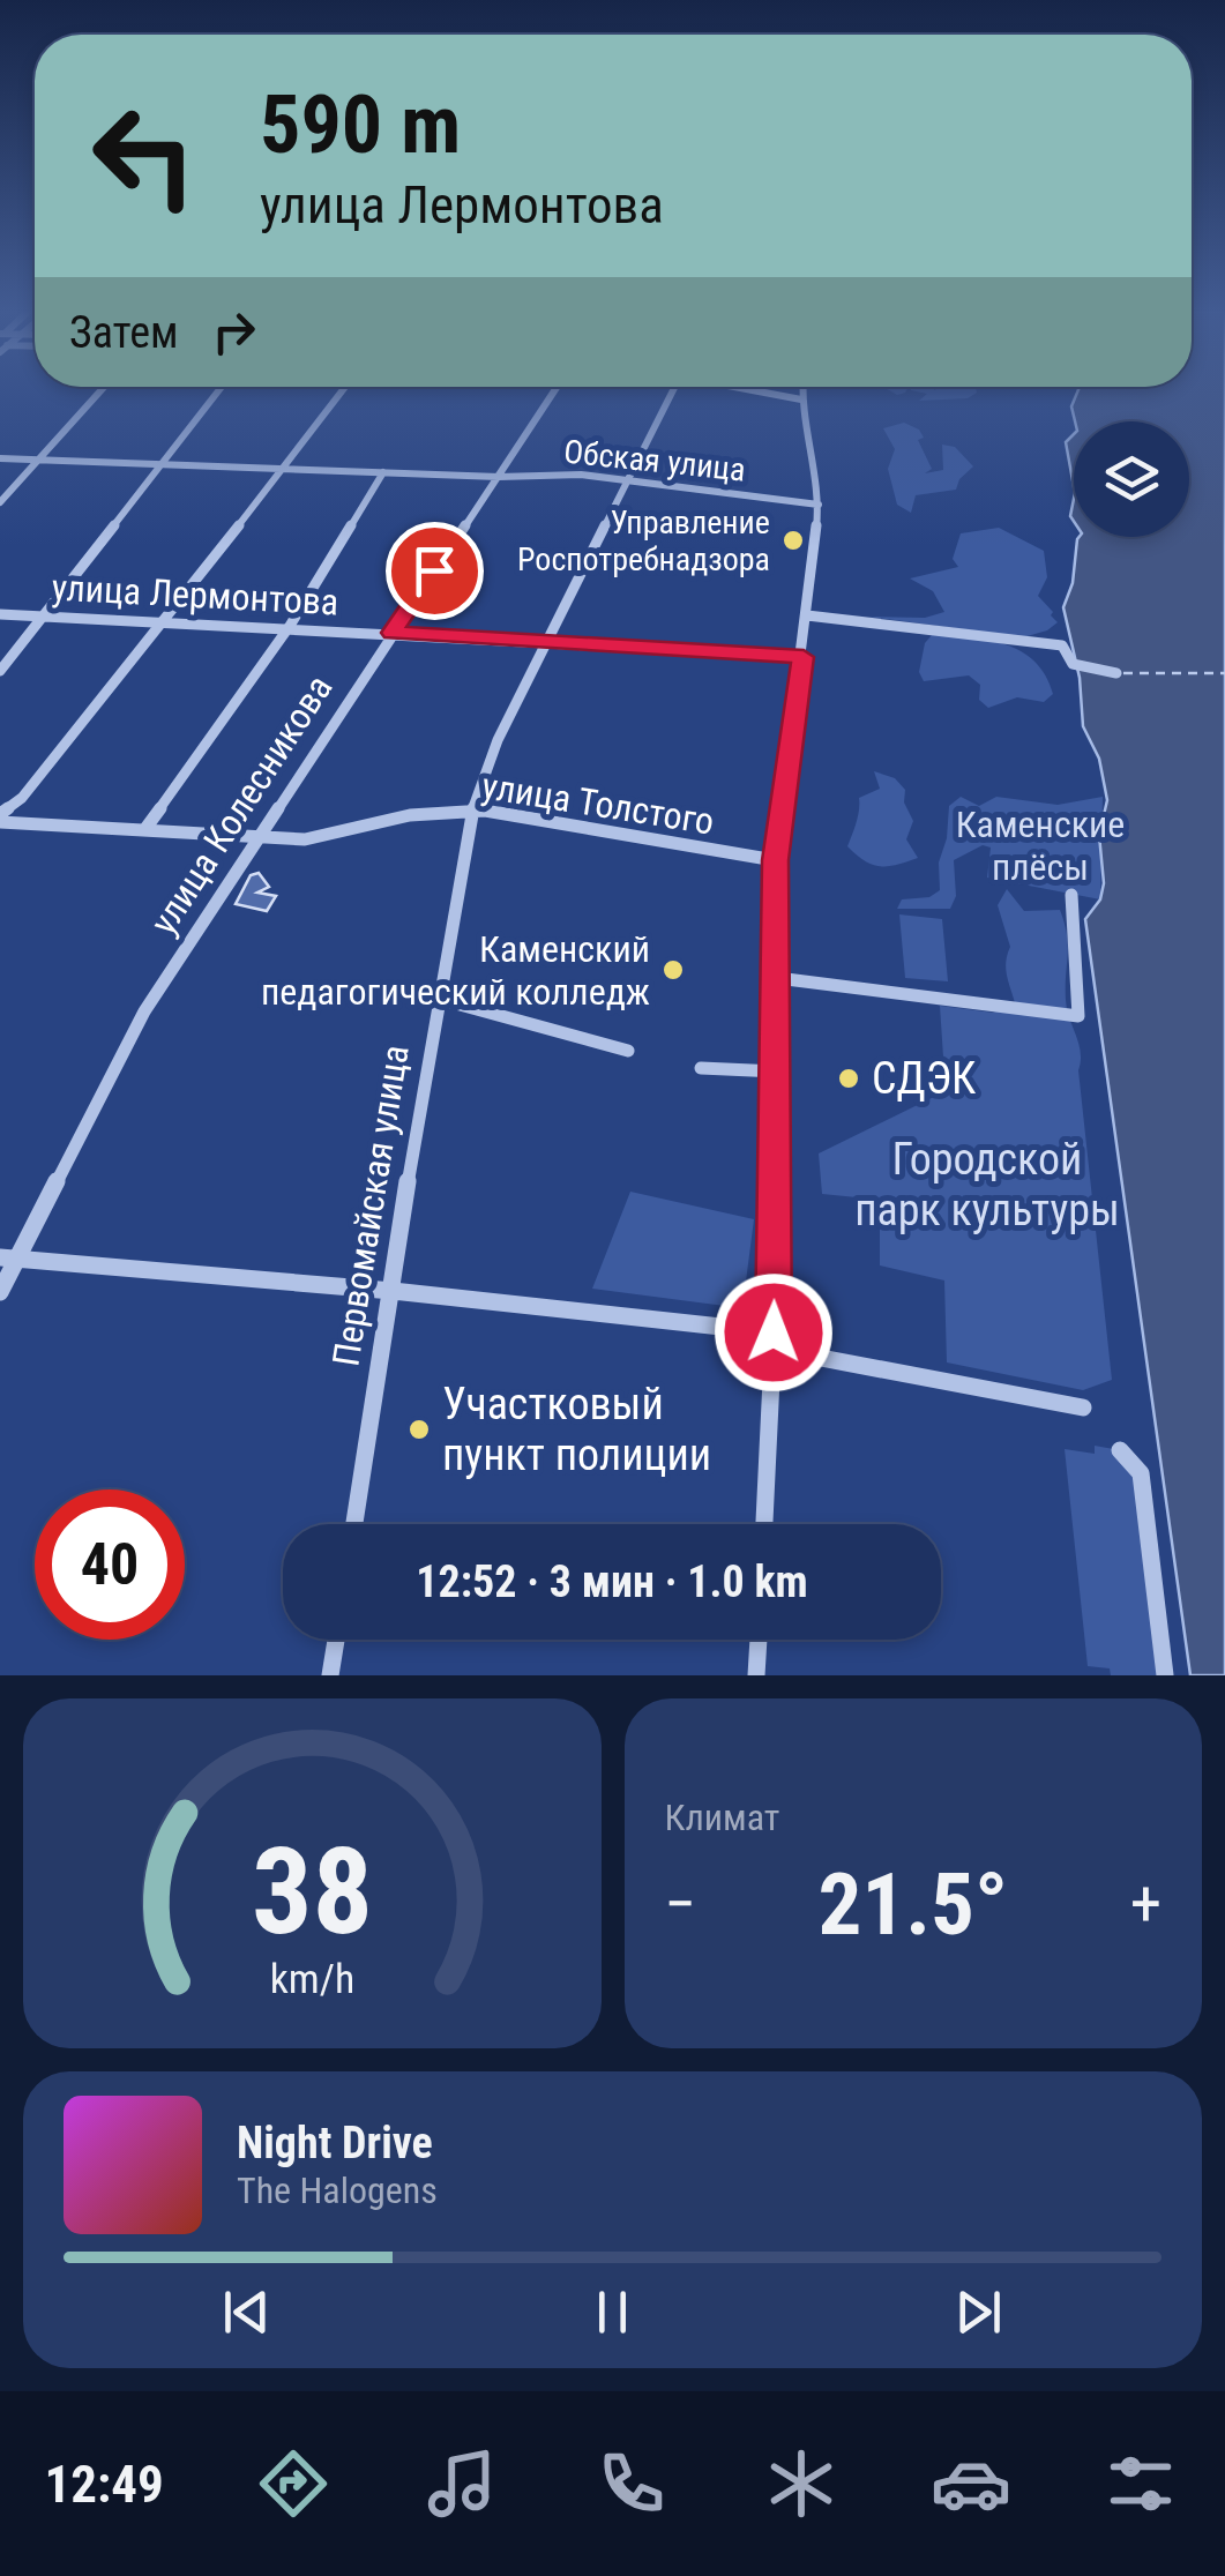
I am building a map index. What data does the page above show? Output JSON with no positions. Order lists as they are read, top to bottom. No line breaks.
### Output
{"streets":{"street":["Обская улица","улица Лермонтова","улица Толстого","улица Колесникова","Первомайская улица"]},"crossings":[["Обская улица","улица Колесникова"],["Обская улица","Первомайская улица"],["улица Лермонтова","улица Колесникова"],["улица Лермонтова","Первомайская улица"],["улица Толстого","улица Колесникова"],["улица Толстого","Первомайская улица"]],"parks":["Каменские плёсы","Городской парк культуры"],"places":["Управление Роспотребнадзора","Каменский педагогический колледж","СДЭК","Участковый пункт полиции"],"page":{"turn":["590 m","улица Лермонтова"],"then":"Затем","limit":"40","trip":"12:52 · 3 мин · 1.0 km","tile":"Климат","heat":["−","21.5°","+"],"song":["Night Drive","The Halogens"],"tabs":"12:49","gauge":["38","km/h"]}}
